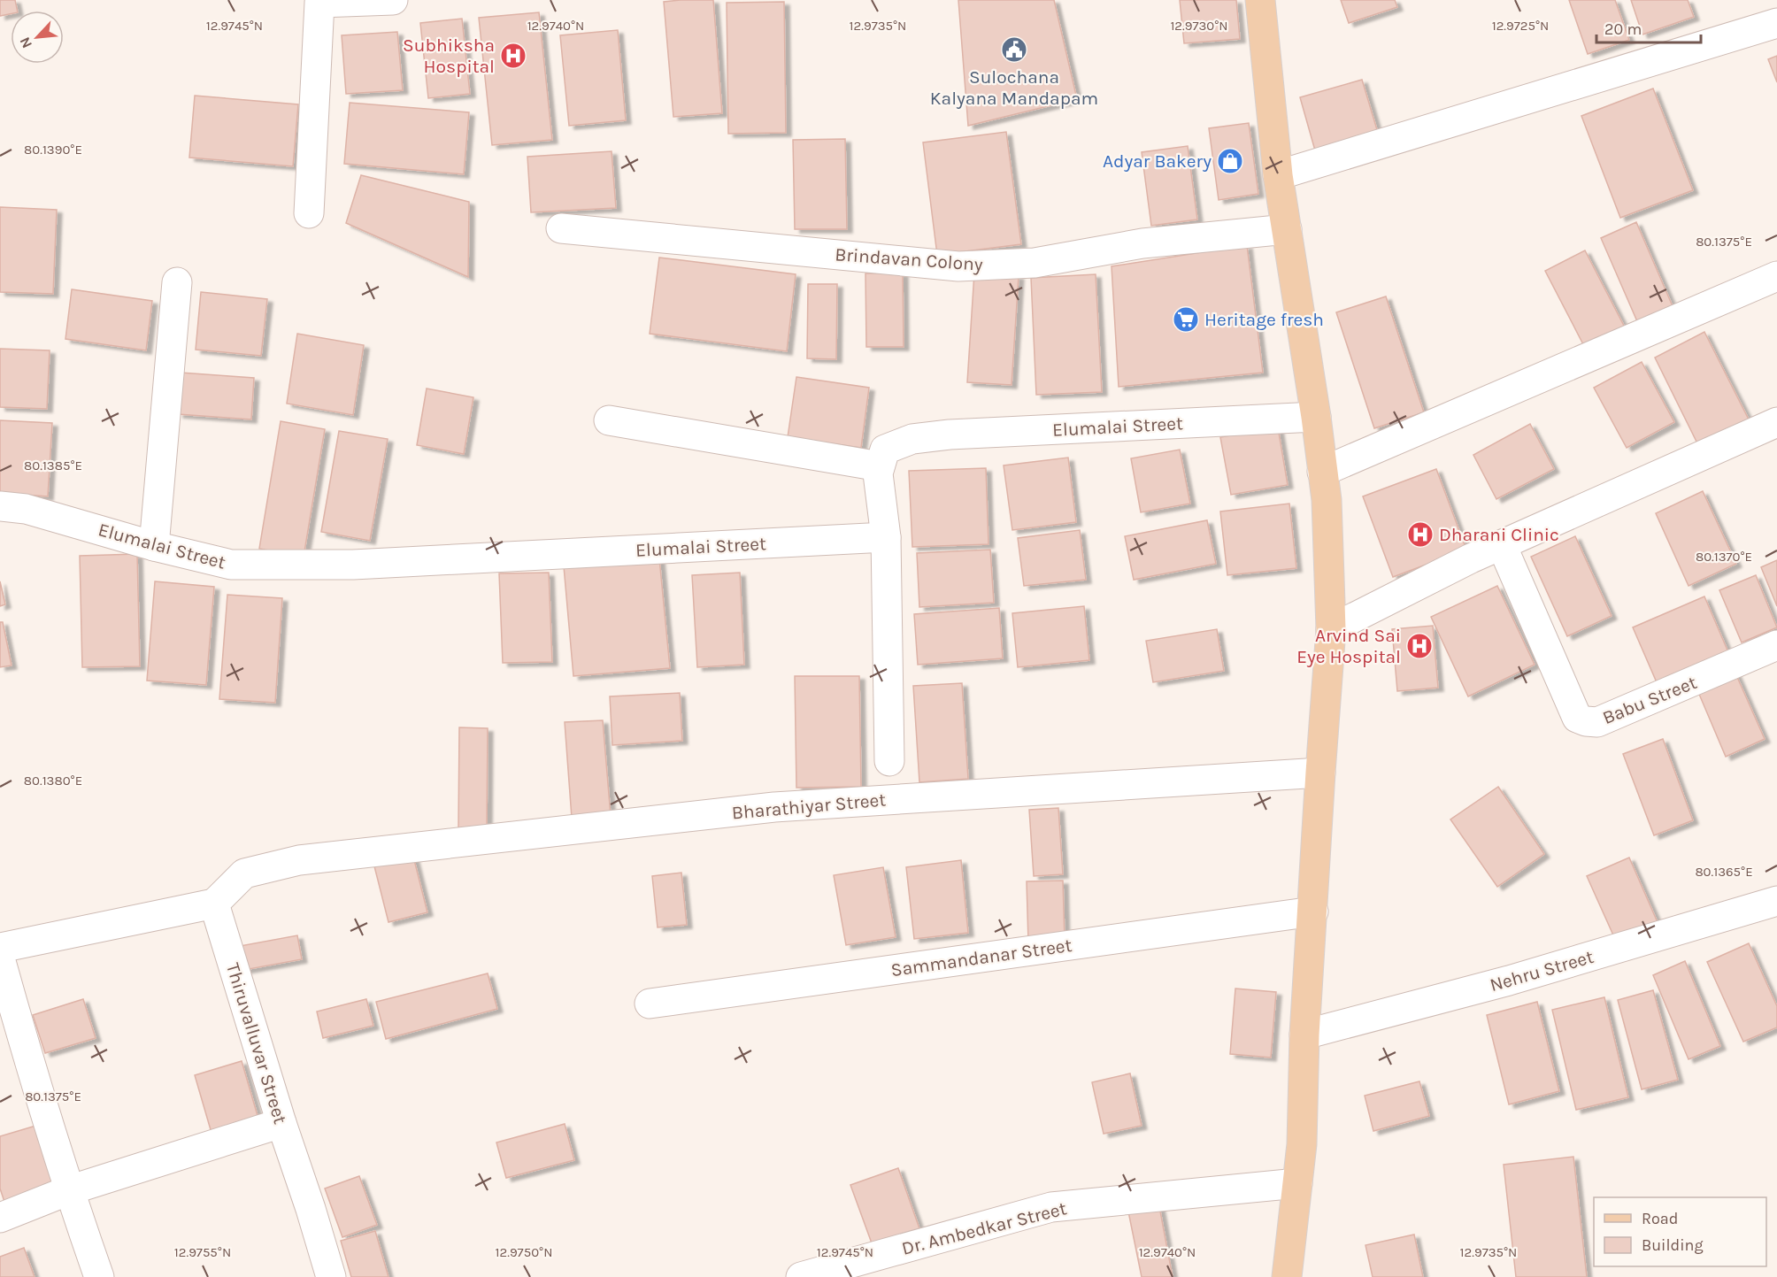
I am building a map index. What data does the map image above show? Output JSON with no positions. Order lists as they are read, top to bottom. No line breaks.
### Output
{"streets":{"street":["Brindavan Colony","Elumalai Street","Babu Street","Bharathiyar Street","Sammandanar Street","Nehru Street","Thiruvalluvar Street","Dr. Ambedkar Street"]},"crossings":[["Bharathiyar Street","Thiruvalluvar Street"]],"places":{"public building":["Sulochana Kalyana Mandapam"],"hospital":["Subhiksha Hospital","Dharani Clinic","Arvind Sai Eye Hospital"],"shop":["Adyar Bakery"],"supermarket":["Heritage fresh"]},"legend":["Road","Building"],"scale_bar":"20 m","north":"bottom left","coordinates":["12.9745°N","12.9740°N","12.9735°N","12.9730°N","12.9725°N","80.1390°E","80.1375°E","80.1385°E","80.1370°E","80.1380°E","80.1365°E","12.9755°N","12.9750°N"]}
